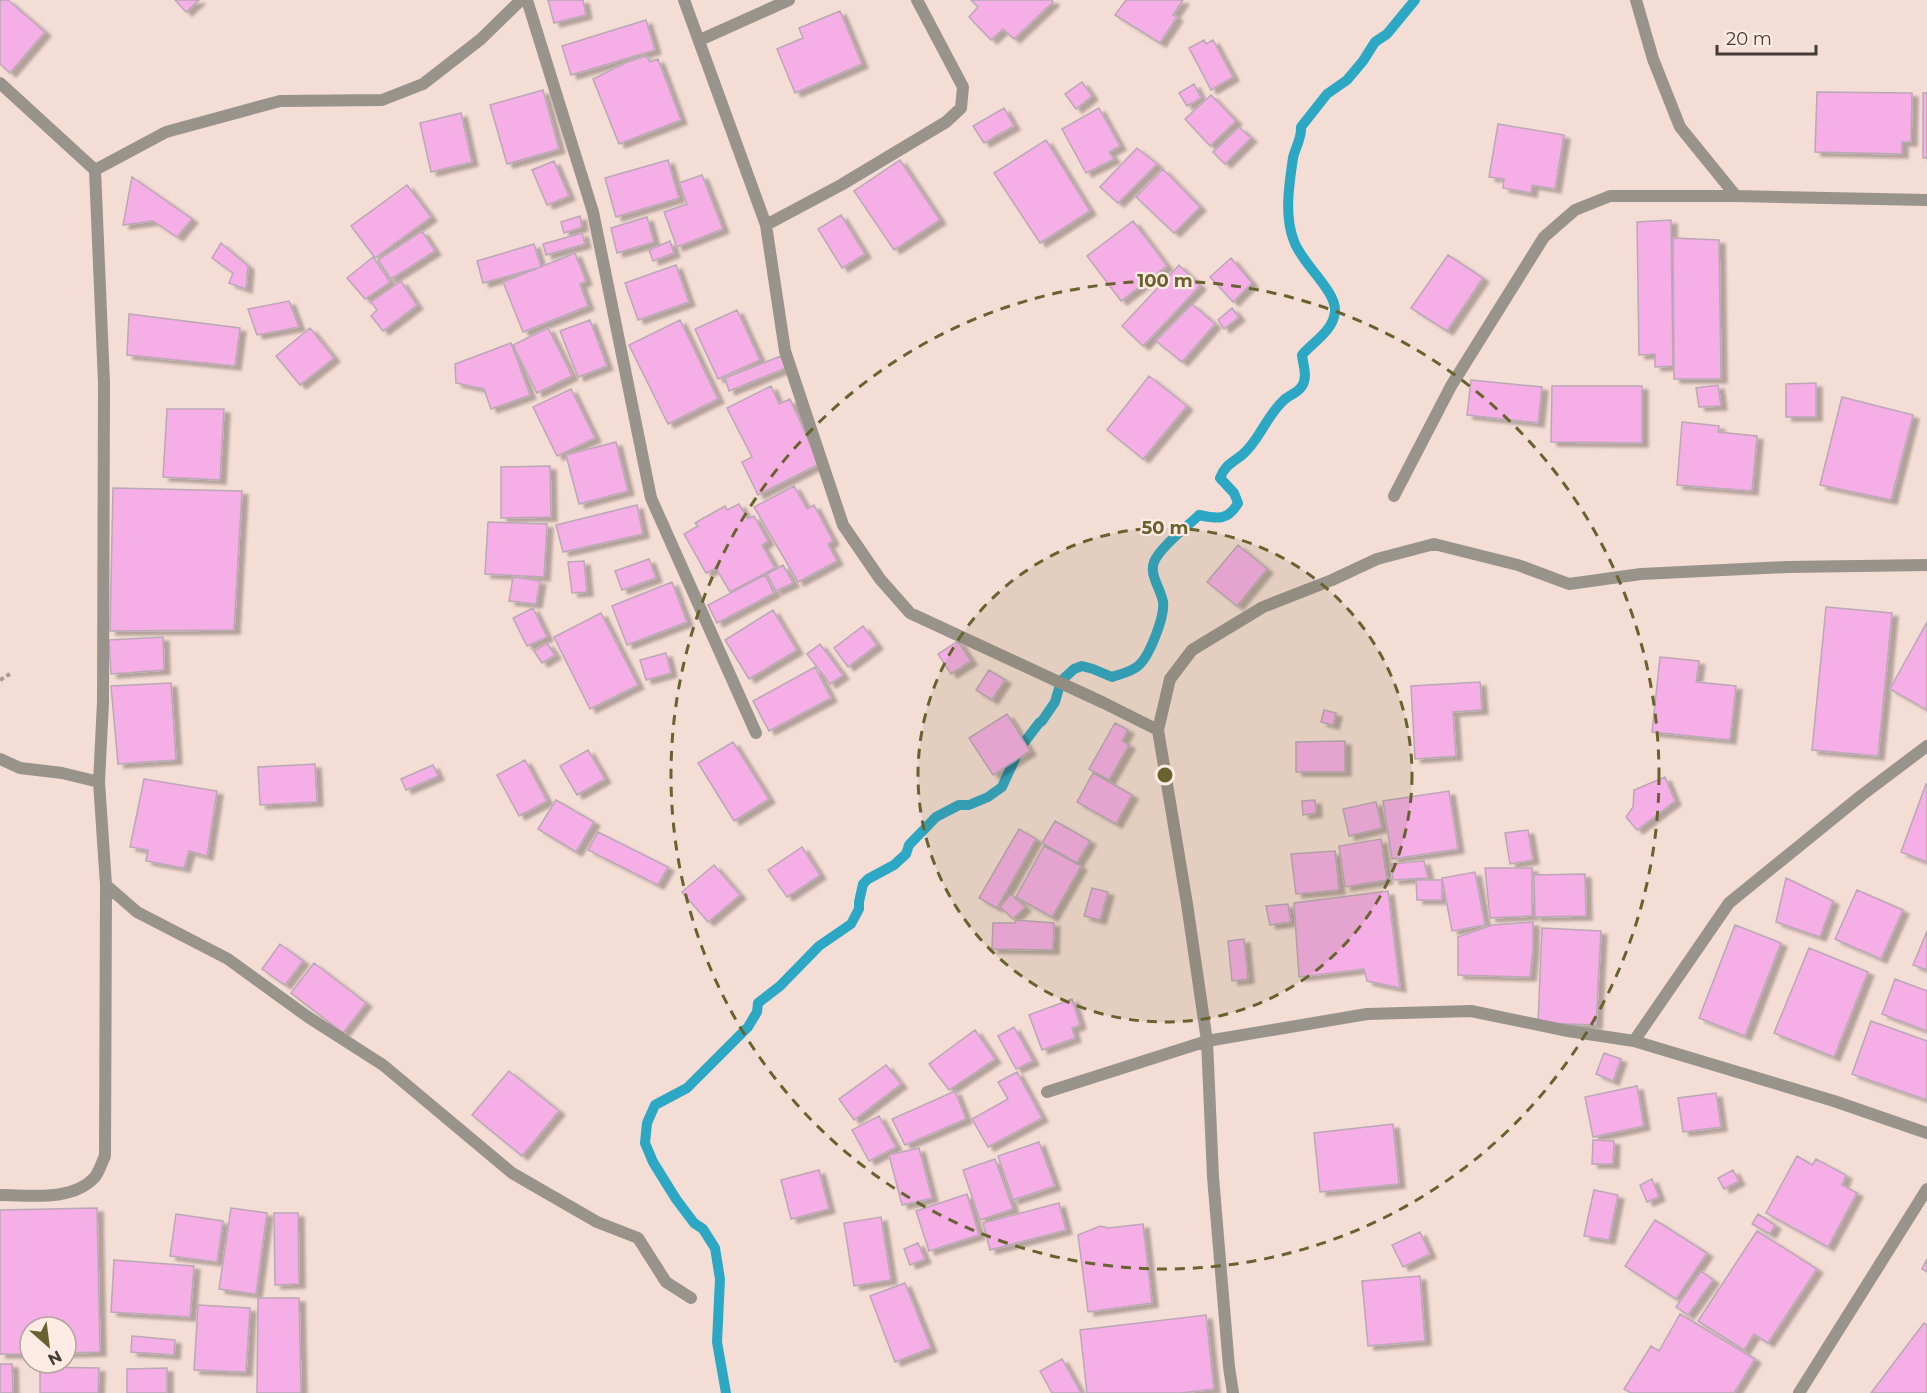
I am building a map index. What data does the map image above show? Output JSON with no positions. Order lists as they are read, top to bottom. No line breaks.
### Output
{"scale_bar":"20 m","north":"bottom right","rings":["100 m","50 m"]}
